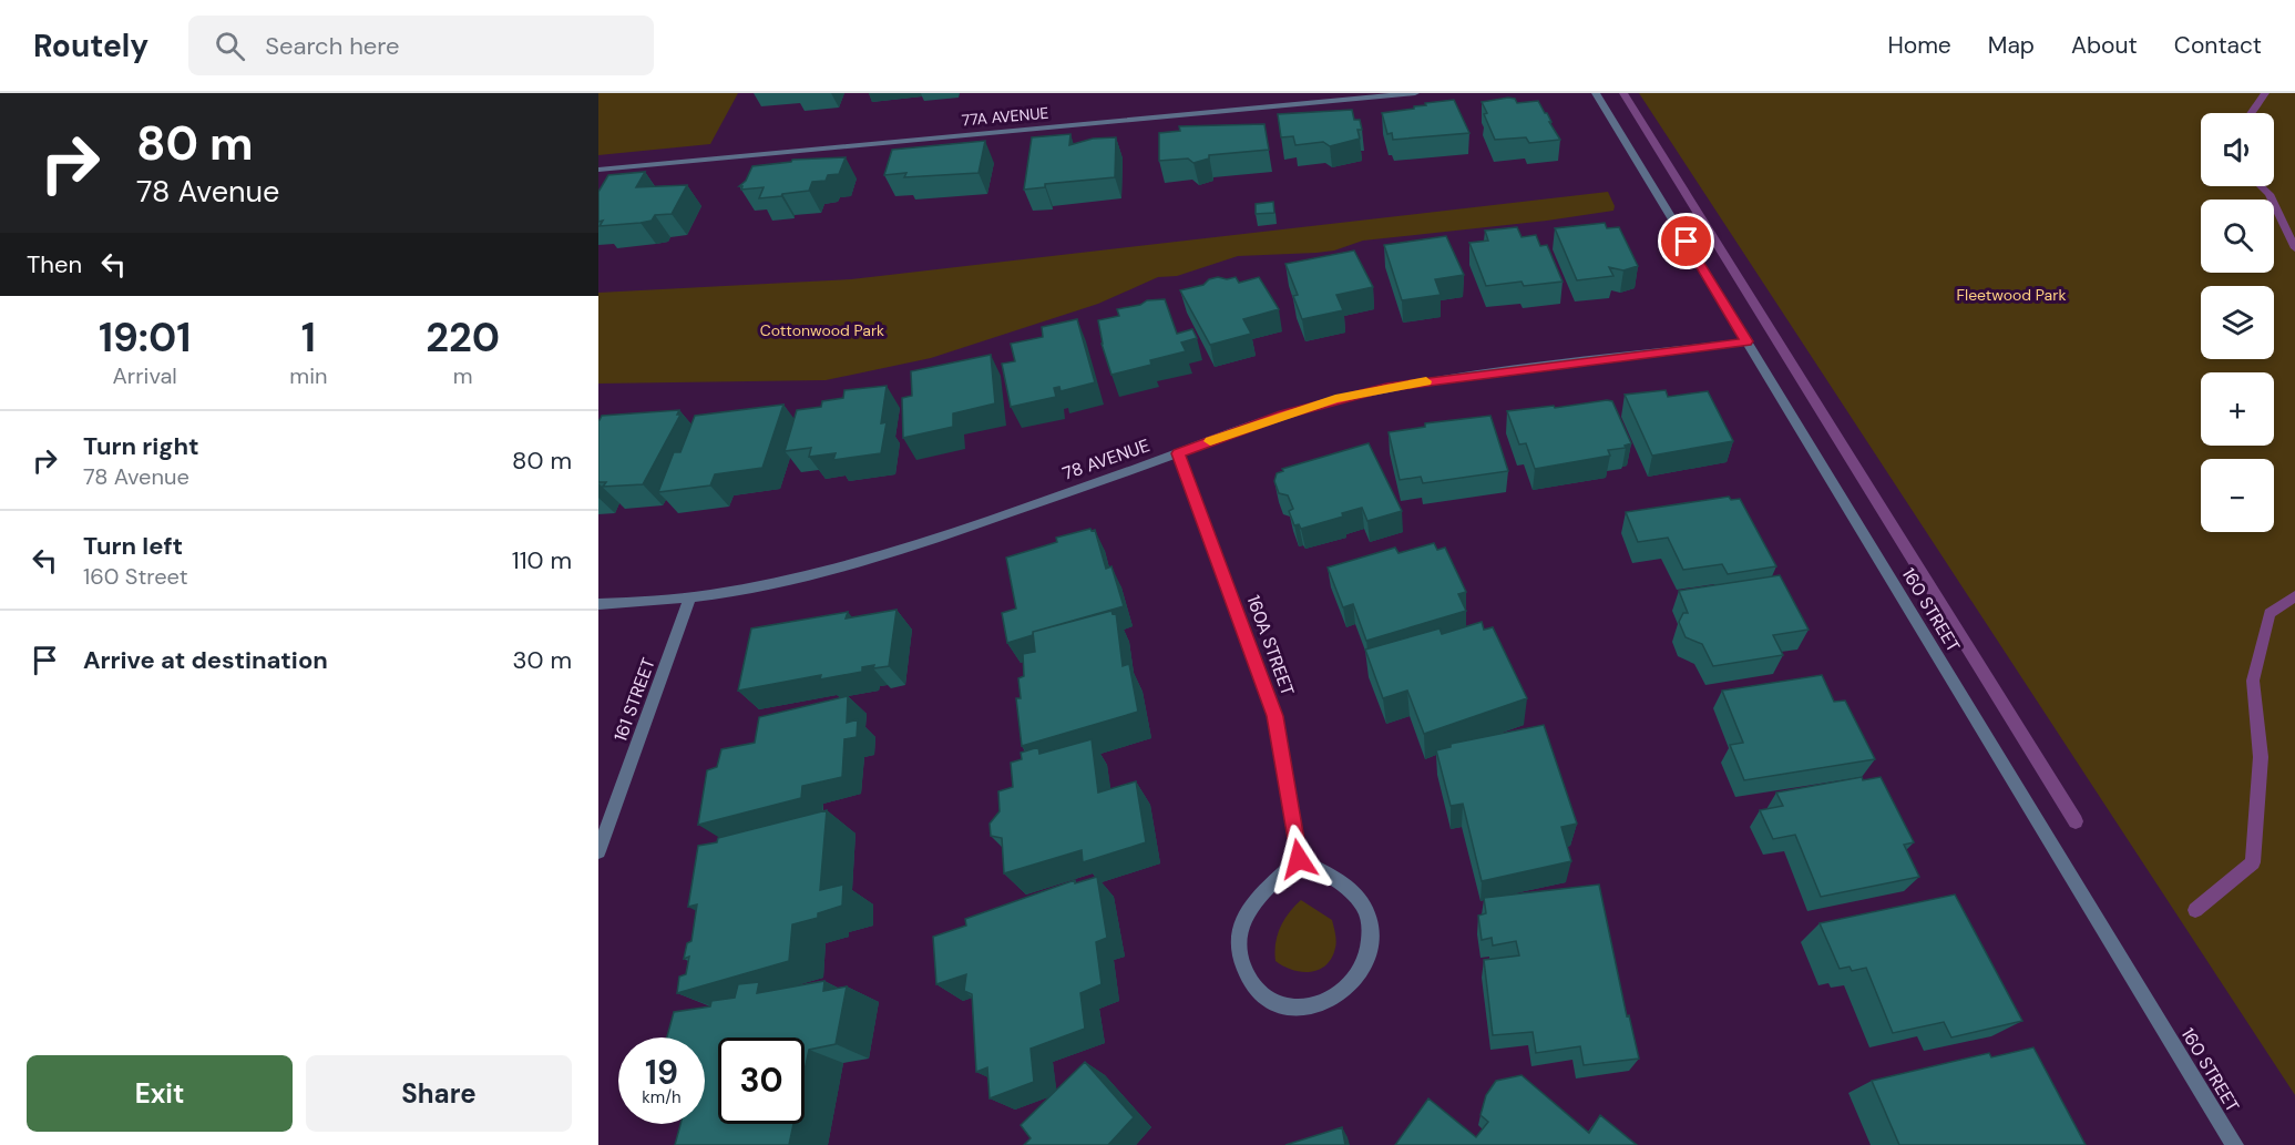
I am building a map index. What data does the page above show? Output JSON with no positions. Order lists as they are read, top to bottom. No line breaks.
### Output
{"streets":{"street":["77A AVENUE","78 AVENUE","160 STREET","160A STREET","161 STREET"]},"crossings":[["78 AVENUE","160 STREET"],["78 AVENUE","160A STREET"],["78 AVENUE","161 STREET"]],"parks":["Fleetwood Park","Cottonwood Park"],"page":{"header":"Routely","search":"Search here","nav":["Home","Map","About","Contact"],"turn":["80 m","78 Avenue"],"map_buttons":["+","−"],"then":"Then","eta":["19:01","Arrival","1","min","220","m"],"list":[{"name":"Turn right","note":"78 Avenue","value":"80 m"},{"name":"Turn left","note":"160 Street","value":"110 m"},{"name":"Arrive at destination","value":"30 m"}],"speed":"19 km/h","limit":"30","buttons":["Exit","Share"]}}
